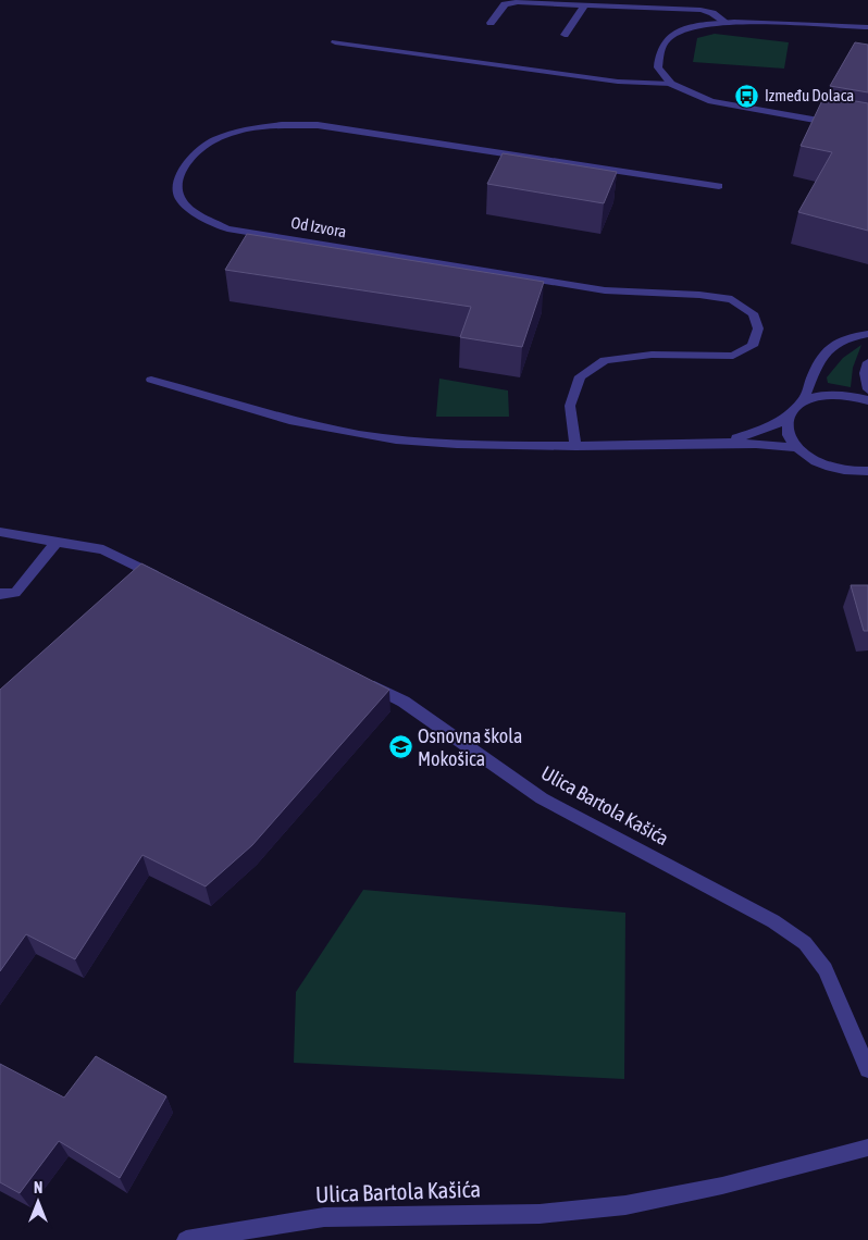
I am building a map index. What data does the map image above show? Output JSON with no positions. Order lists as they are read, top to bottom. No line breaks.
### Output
{"streets":{"street":["Od Izvora","Ulica Bartola Kašića"]},"places":{"bus stop":["Između Dolaca"],"school or university":["Osnovna škola Mokošica"]},"north":"top"}
